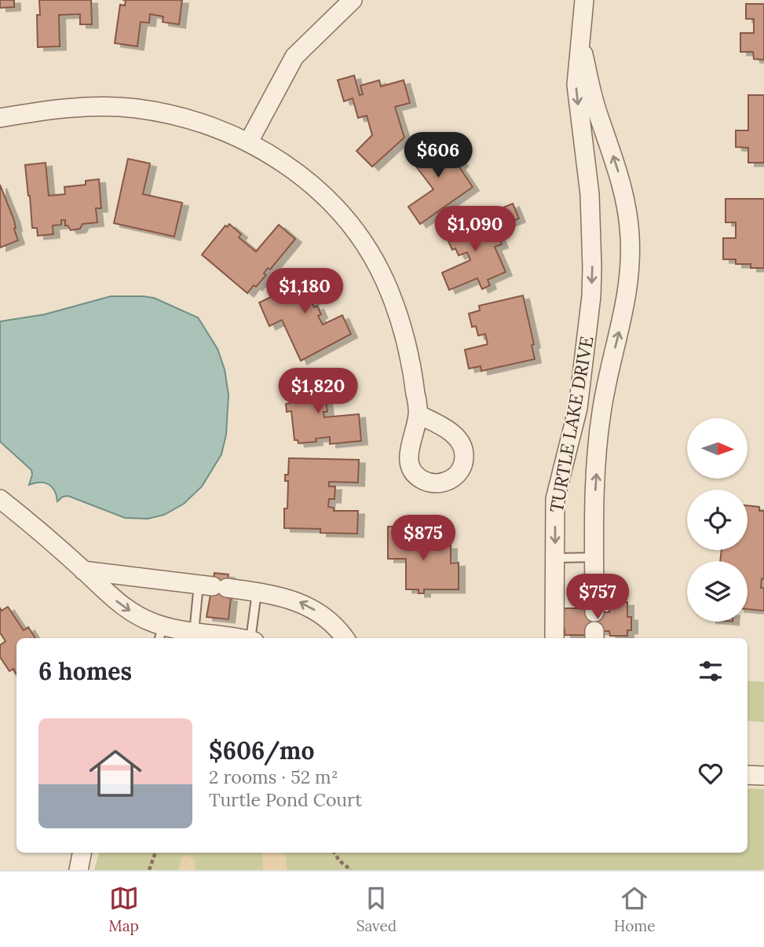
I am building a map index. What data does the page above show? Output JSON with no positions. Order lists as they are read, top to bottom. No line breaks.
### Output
{"streets":{"street":["TURTLE LAKE DRIVE"]},"north":"right","page":{"price":["$606","$1,090","$1,180","$1,820","$875","$757"],"heading":"6 homes","list":[{"name":"$606/mo","note":"2 rooms · 52 m² · Turtle Pond Court"}],"tabs":["Map","Saved","Home"]}}
